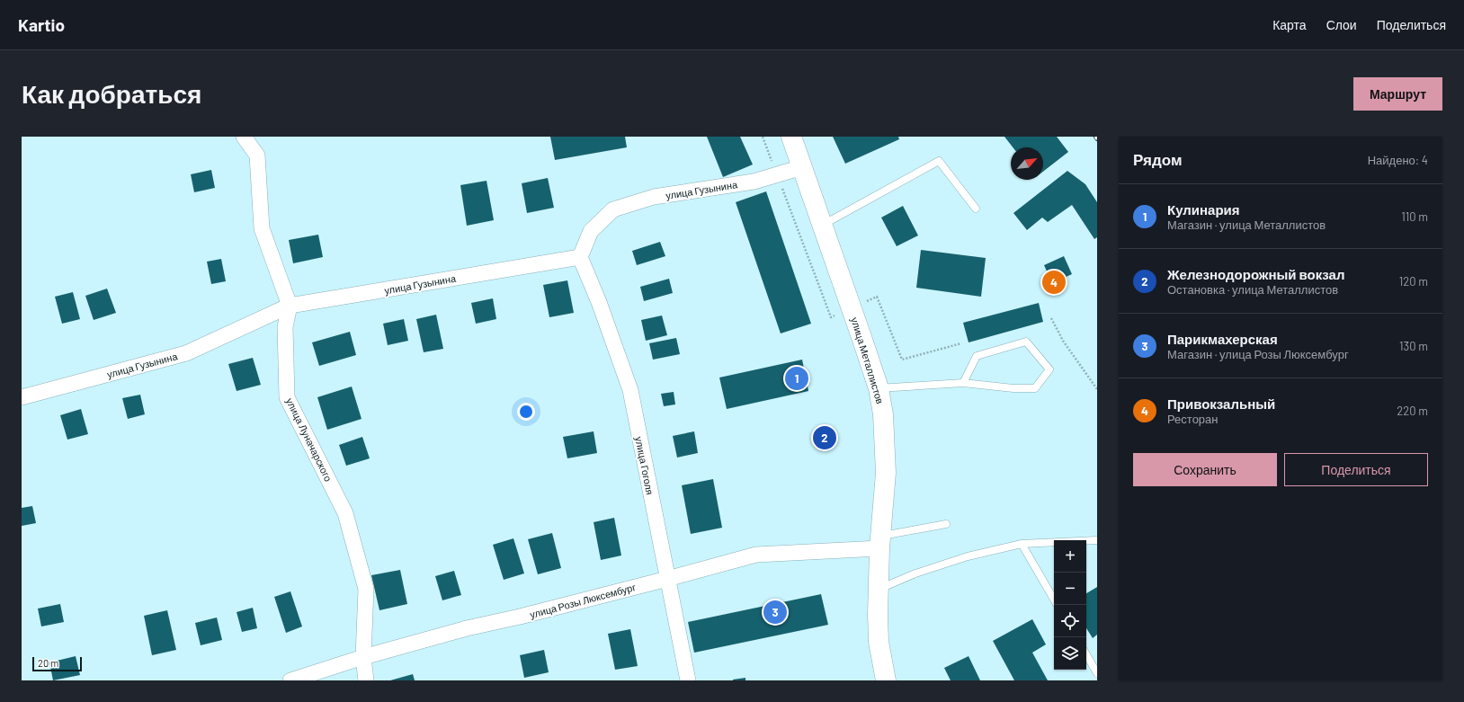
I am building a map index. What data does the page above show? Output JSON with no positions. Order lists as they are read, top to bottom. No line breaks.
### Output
{"streets":{"main road":["улица Металлистов"],"street":["улица Гузынина","улица Луначарского","улица Гоголя","улица Розы Люксембург"]},"crossings":[["улица Гузынина","улица Металлистов"],["улица Гузынина","улица Луначарского"],["улица Гузынина","улица Гоголя"],["улица Металлистов","улица Розы Люксембург"],["улица Луначарского","улица Розы Люксембург"],["улица Гоголя","улица Розы Люксембург"]],"scale_bar":"20 m","north":"top right","page":{"header":"Kartio","nav":["Карта","Слои","Поделиться"],"buttons":["Маршрут",["Сохранить","Поделиться"]],"title":"Как добраться","heading":["Рядом","Найдено: 4"],"list":[{"mark":"1","name":"Кулинария","note":"Магазин · улица Металлистов","value":"110 m"},{"mark":"2","name":"Железнодорожный вокзал","note":"Остановка · улица Металлистов","value":"120 m"},{"mark":"3","name":"Парикмахерская","note":"Магазин · улица Розы Люксембург","value":"130 m"},{"mark":"4","name":"Привокзальный","note":"Ресторан","value":"220 m"}],"pins":["4","1","2","3"],"map_buttons":["+","−"],"scale":"20 m"}}
